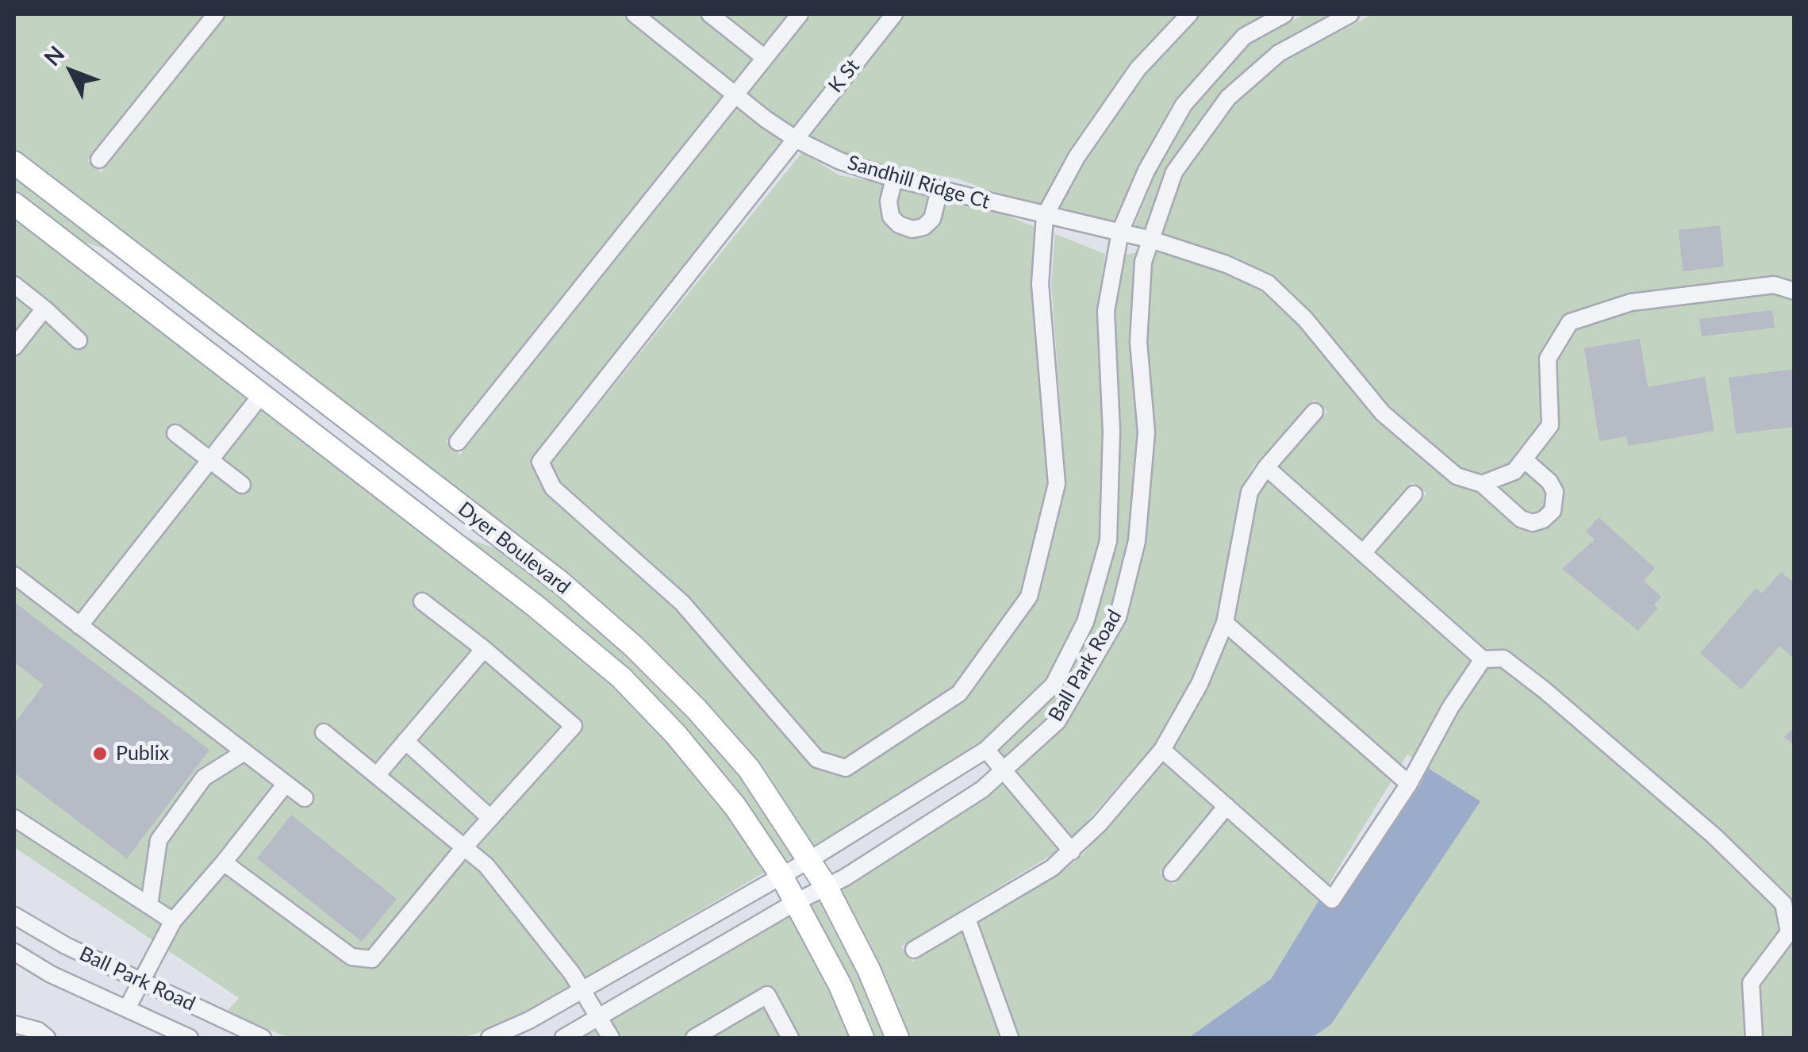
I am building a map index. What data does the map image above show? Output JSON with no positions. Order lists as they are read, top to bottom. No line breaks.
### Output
{"streets":{"main road":["Dyer Boulevard"],"street":["K St","Sandhill Ridge Ct","Ball Park Road"]},"crossings":[["K St","Sandhill Ridge Ct"],["Sandhill Ridge Ct","Ball Park Road"],["Dyer Boulevard","Ball Park Road"]],"places":["Publix"],"north":"top left"}
